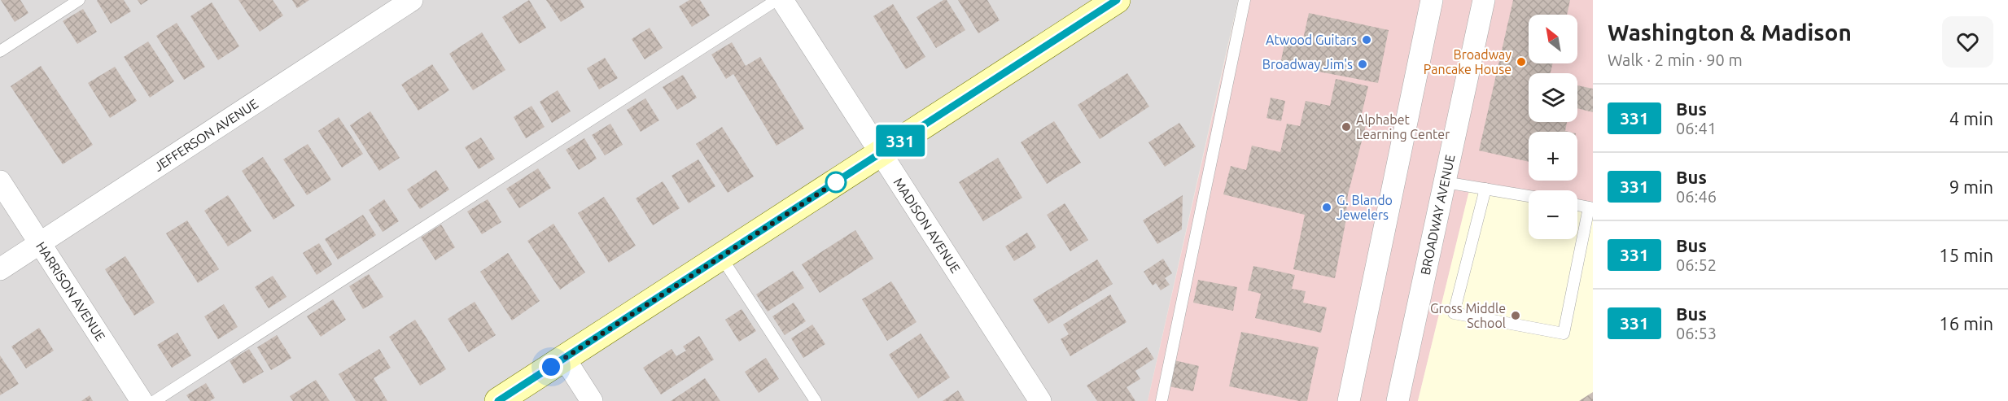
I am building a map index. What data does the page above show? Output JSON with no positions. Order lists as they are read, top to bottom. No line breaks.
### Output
{"streets":{"street":["JEFFERSON AVENUE","BROADWAY AVENUE","MADISON AVENUE","HARRISON AVENUE"]},"crossings":[["JEFFERSON AVENUE","HARRISON AVENUE"]],"places":["Atwood Guitars","Broadway Pancake House","Broadway Jim's","Alphabet Learning Center","G. Blando Jewelers","Gross Middle School"],"lines":["bus line 331"],"north":"top left","page":{"on_map":"331","heading":["Washington & Madison","Walk · 2 min · 90 m"],"map_buttons":["+","−"],"list":[{"mark":"331","name":"Bus","note":"06:41","value":"4 min"},{"mark":"331","name":"Bus","note":"06:46","value":"9 min"},{"mark":"331","name":"Bus","note":"06:52","value":"15 min"},{"mark":"331","name":"Bus","note":"06:53","value":"16 min"}]}}
